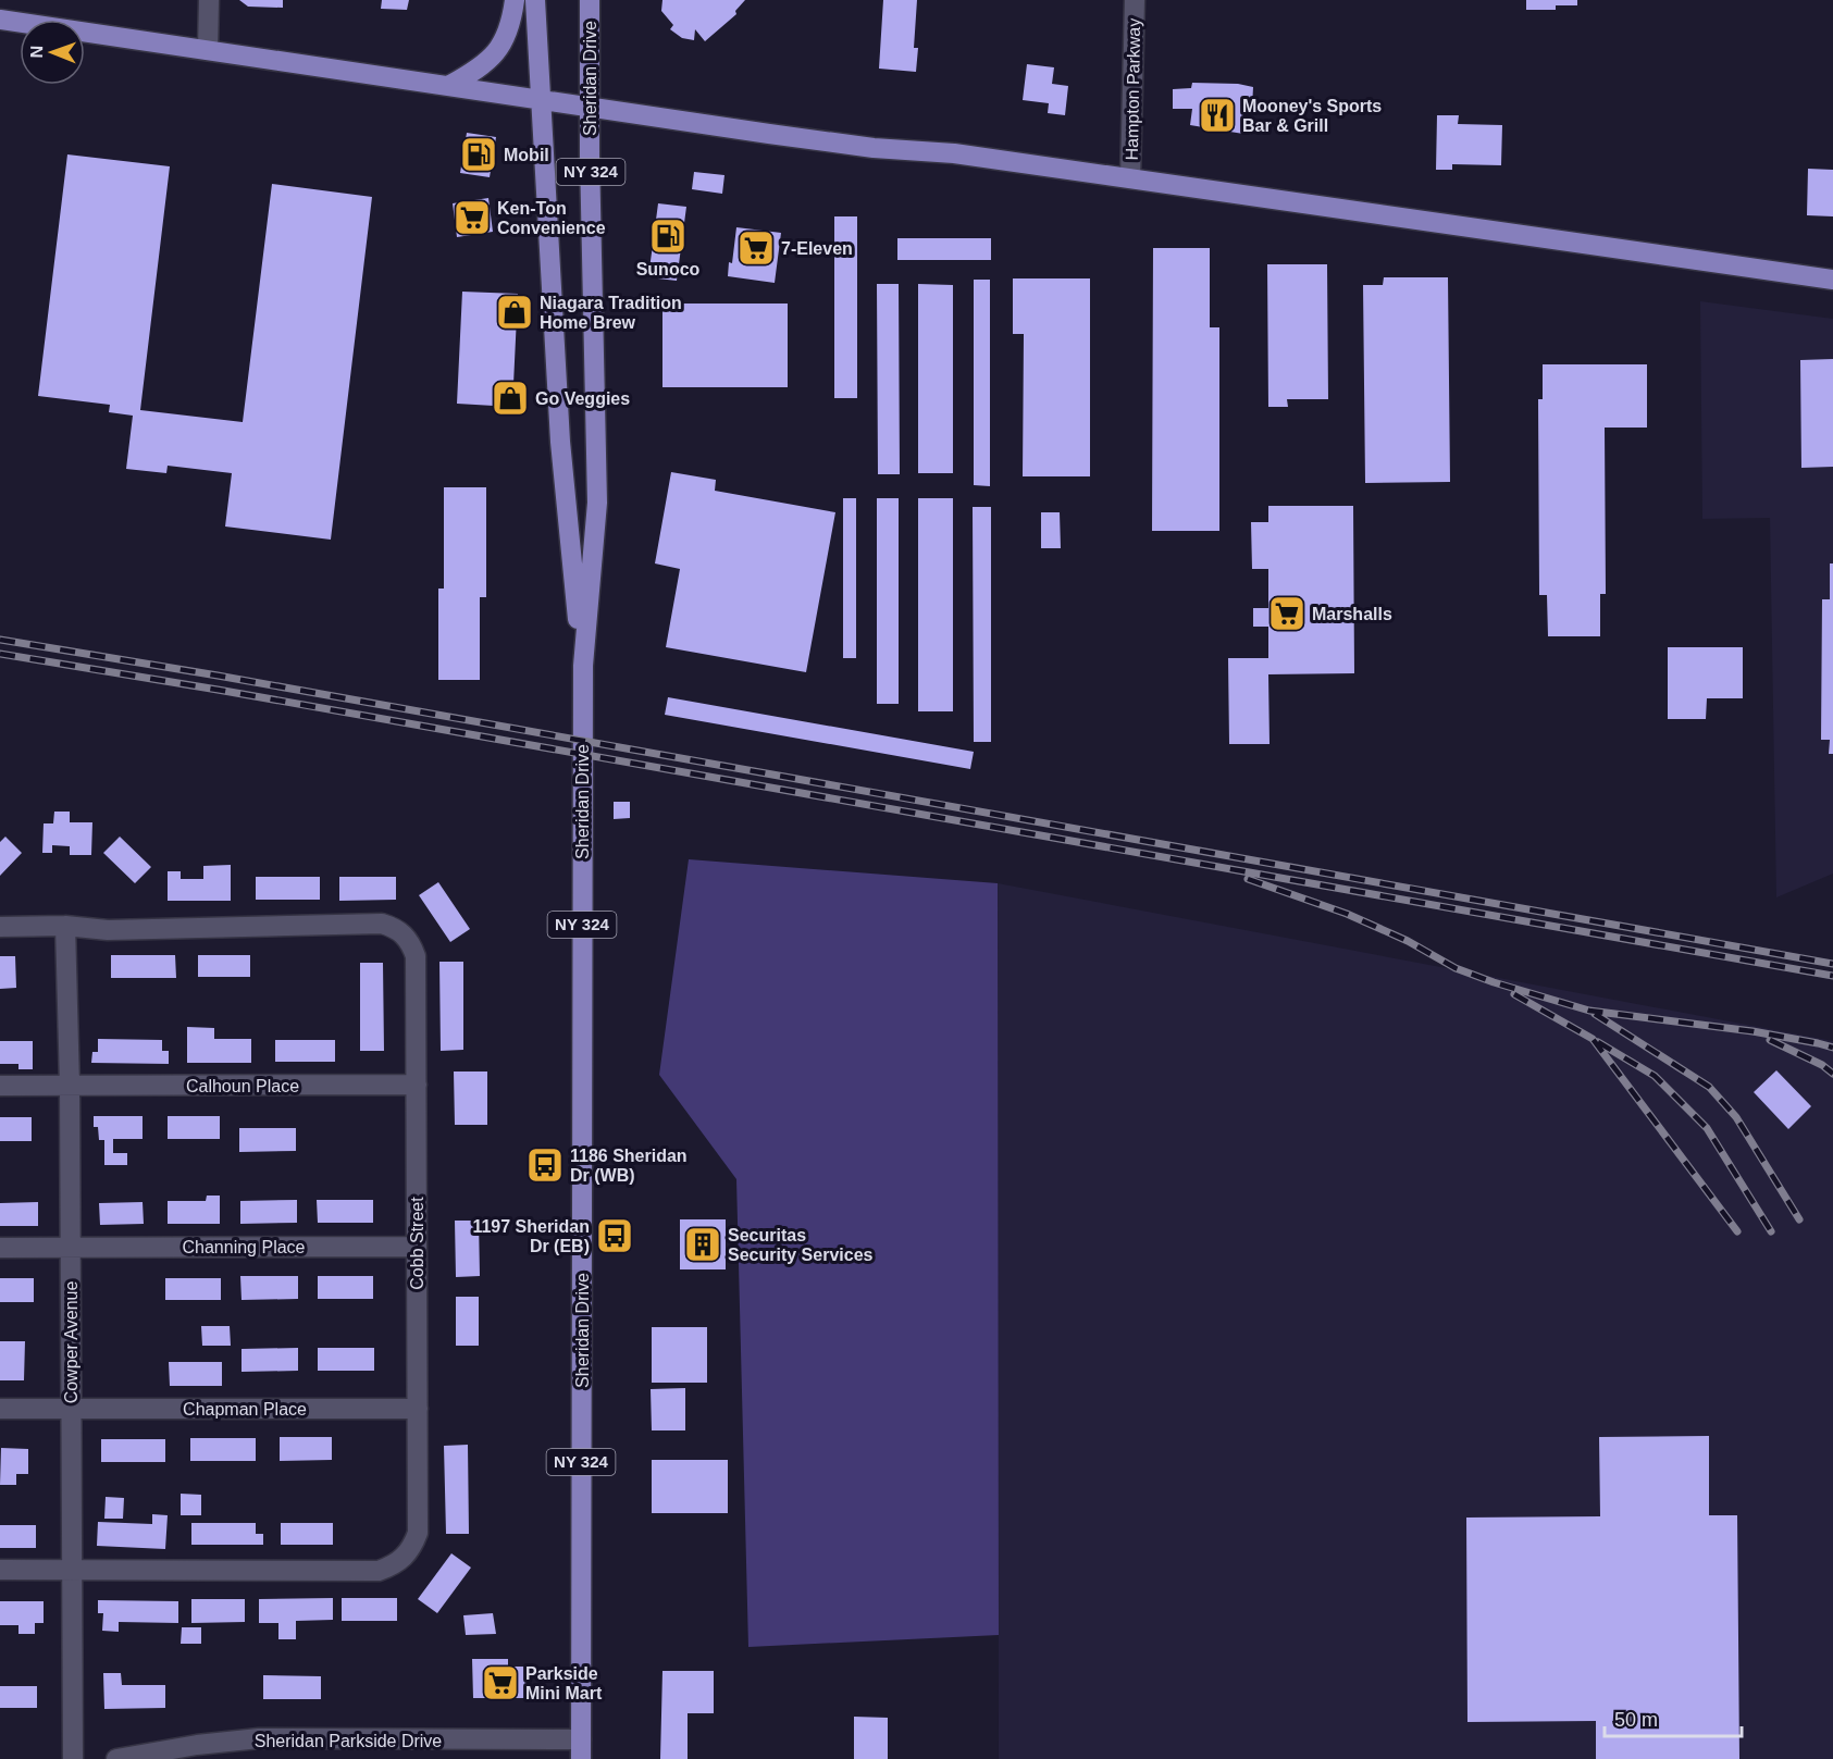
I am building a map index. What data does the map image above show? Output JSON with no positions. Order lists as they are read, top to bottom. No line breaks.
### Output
{"streets":{"main road":["Sheridan Drive","NY 324"],"street":["Hampton Parkway","Calhoun Place","Cobb Street","Channing Place","Cowper Avenue","Chapman Place","Sheridan Parkside Drive"]},"crossings":[["Sheridan Drive","Sheridan Parkside Drive"],["Calhoun Place","Cobb Street"],["Calhoun Place","Cowper Avenue"],["Cobb Street","Channing Place"],["Cobb Street","Cowper Avenue"],["Cobb Street","Chapman Place"],["Channing Place","Cowper Avenue"],["Cowper Avenue","Chapman Place"]],"places":{"restaurant":["Mooney's Sports Bar & Grill"],"fuel station":["Mobil","Sunoco"],"supermarket":["Ken-Ton Convenience","7-Eleven","Marshalls","Parkside Mini Mart"],"shop":["Niagara Tradition Home Brew","Go Veggies"],"bus stop":["1186 Sheridan Dr (WB)","1197 Sheridan Dr (EB)"],"building":["Securitas Security Services"]},"scale_bar":"50 m","north":"left"}
